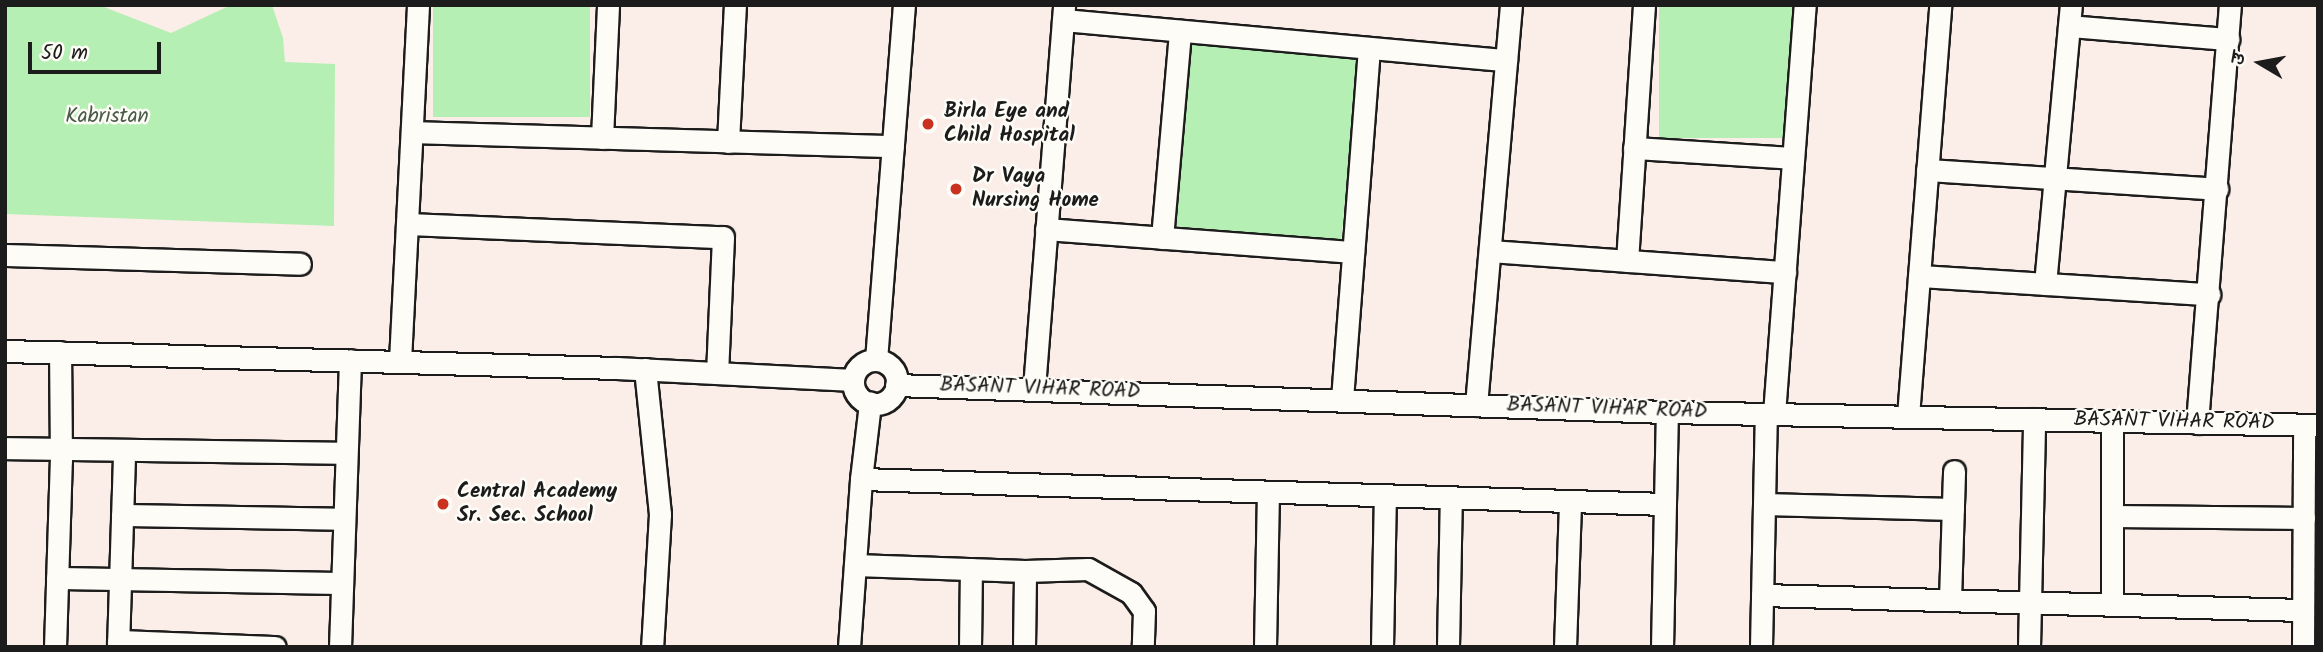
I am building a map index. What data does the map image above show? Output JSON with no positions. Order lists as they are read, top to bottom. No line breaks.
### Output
{"streets":{"street":["BASANT VIHAR ROAD"]},"parks":["Kabristan"],"places":["Birla Eye and Child Hospital","Dr Vaya Nursing Home","Central Academy Sr. Sec. School"],"scale_bar":"50 m","north":"left"}
